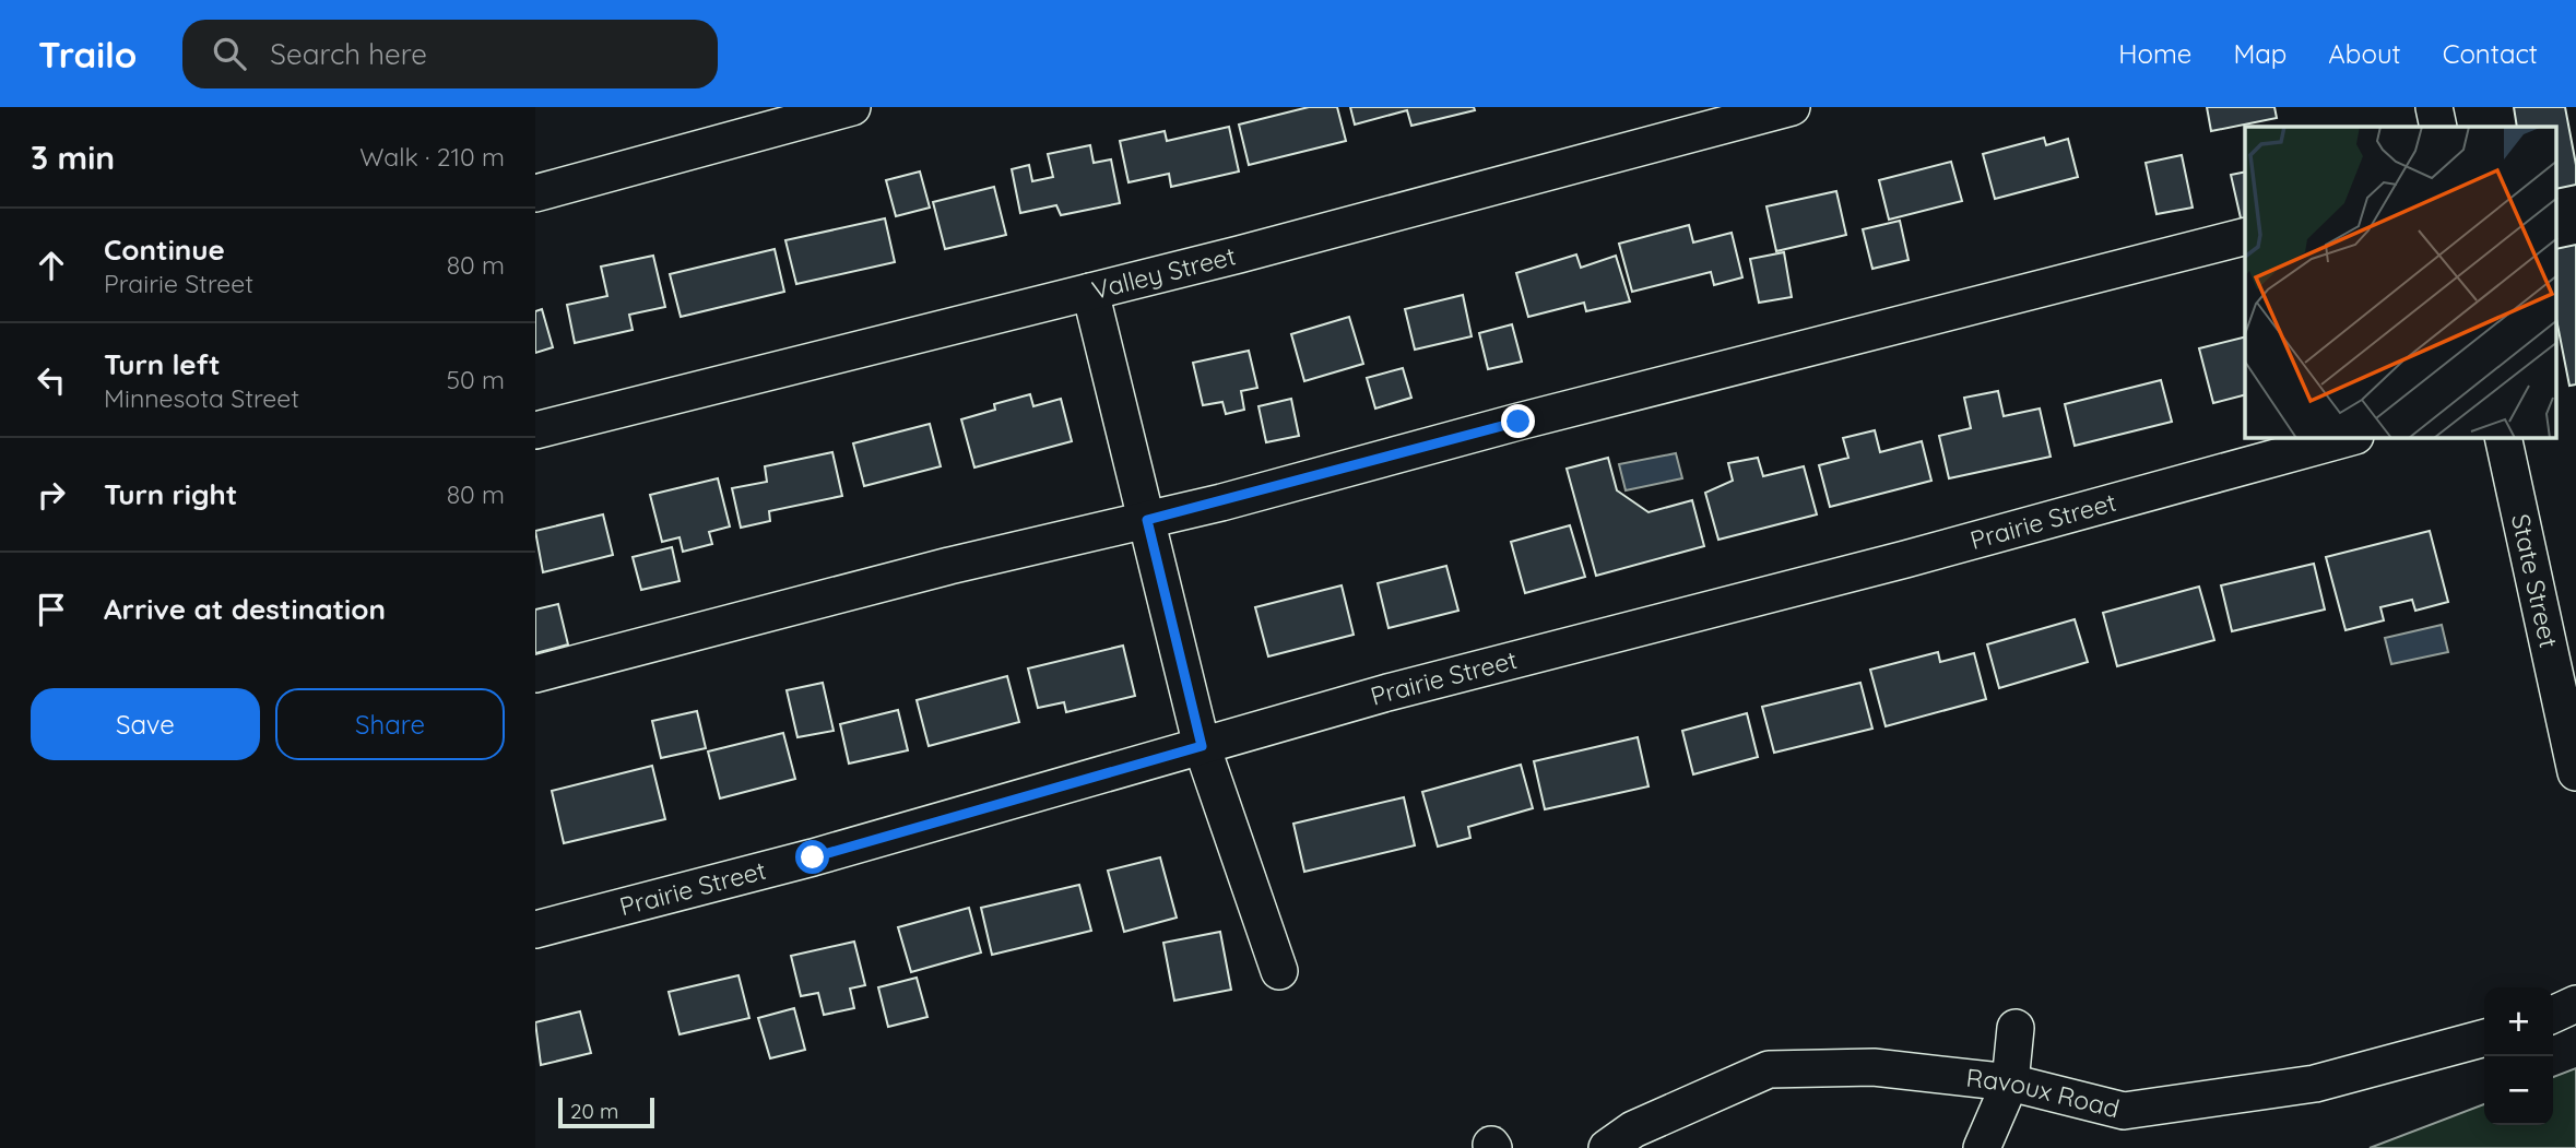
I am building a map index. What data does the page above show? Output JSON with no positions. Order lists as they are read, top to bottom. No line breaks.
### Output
{"streets":{"street":["Valley Street","Prairie Street","State Street","Ravoux Road"]},"scale_bar":"20 m","page":{"header":"Trailo","search":"Search here","nav":["Home","Map","About","Contact"],"heading":["3 min","Walk · 210 m"],"list":[["Continue","Prairie Street","80 m"],["Turn left","Minnesota Street","50 m"],["Turn right","80 m"],"Arrive at destination"],"buttons":["Save","Share"],"map_buttons":["+","−"],"scale":"20 m"}}
